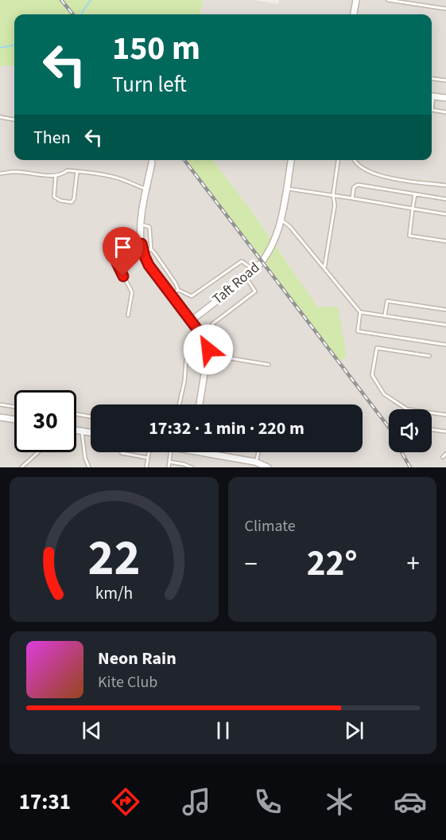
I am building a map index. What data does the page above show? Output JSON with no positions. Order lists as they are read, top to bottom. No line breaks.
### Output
{"streets":{"street":["Taft Road"]},"page":{"turn":["150 m","Turn left"],"then":"Then","limit":"30","trip":"17:32 · 1 min · 220 m","tile":"Climate","heat":["−","22°","+"],"song":["Neon Rain","Kite Club"],"tabs":"17:31","gauge":["22","km/h"]}}
